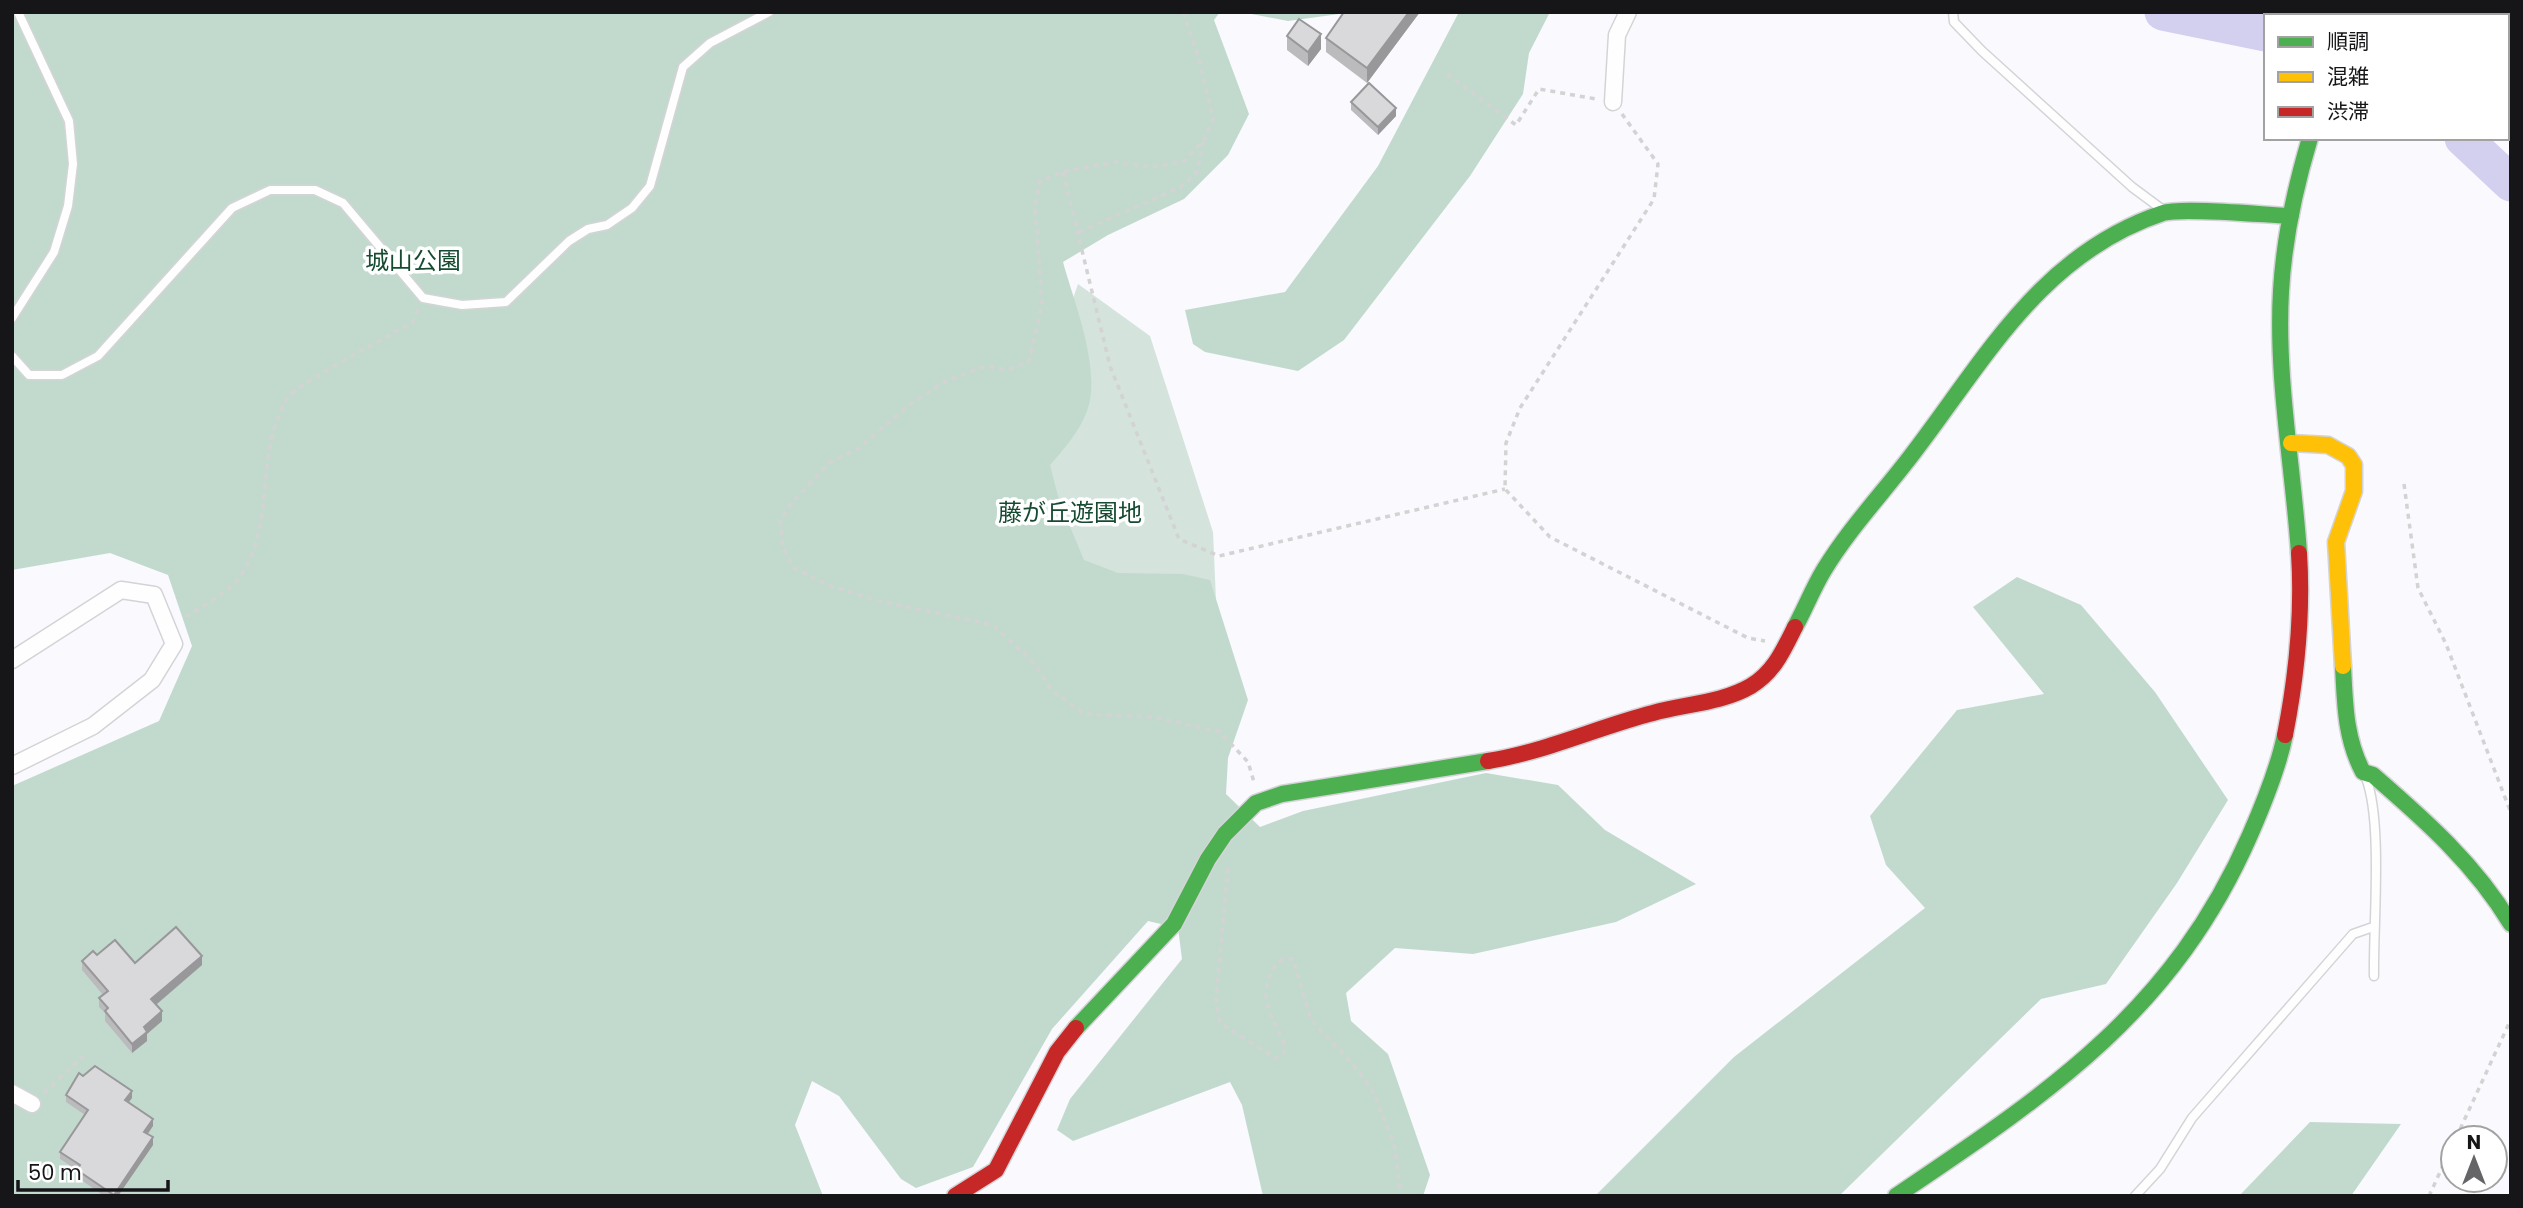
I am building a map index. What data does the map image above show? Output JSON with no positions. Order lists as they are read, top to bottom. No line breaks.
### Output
{"parks":["城山公園","藤が丘遊園地"],"legend":["順調","混雑","渋滞"],"scale_bar":"50 m","north":"top"}
